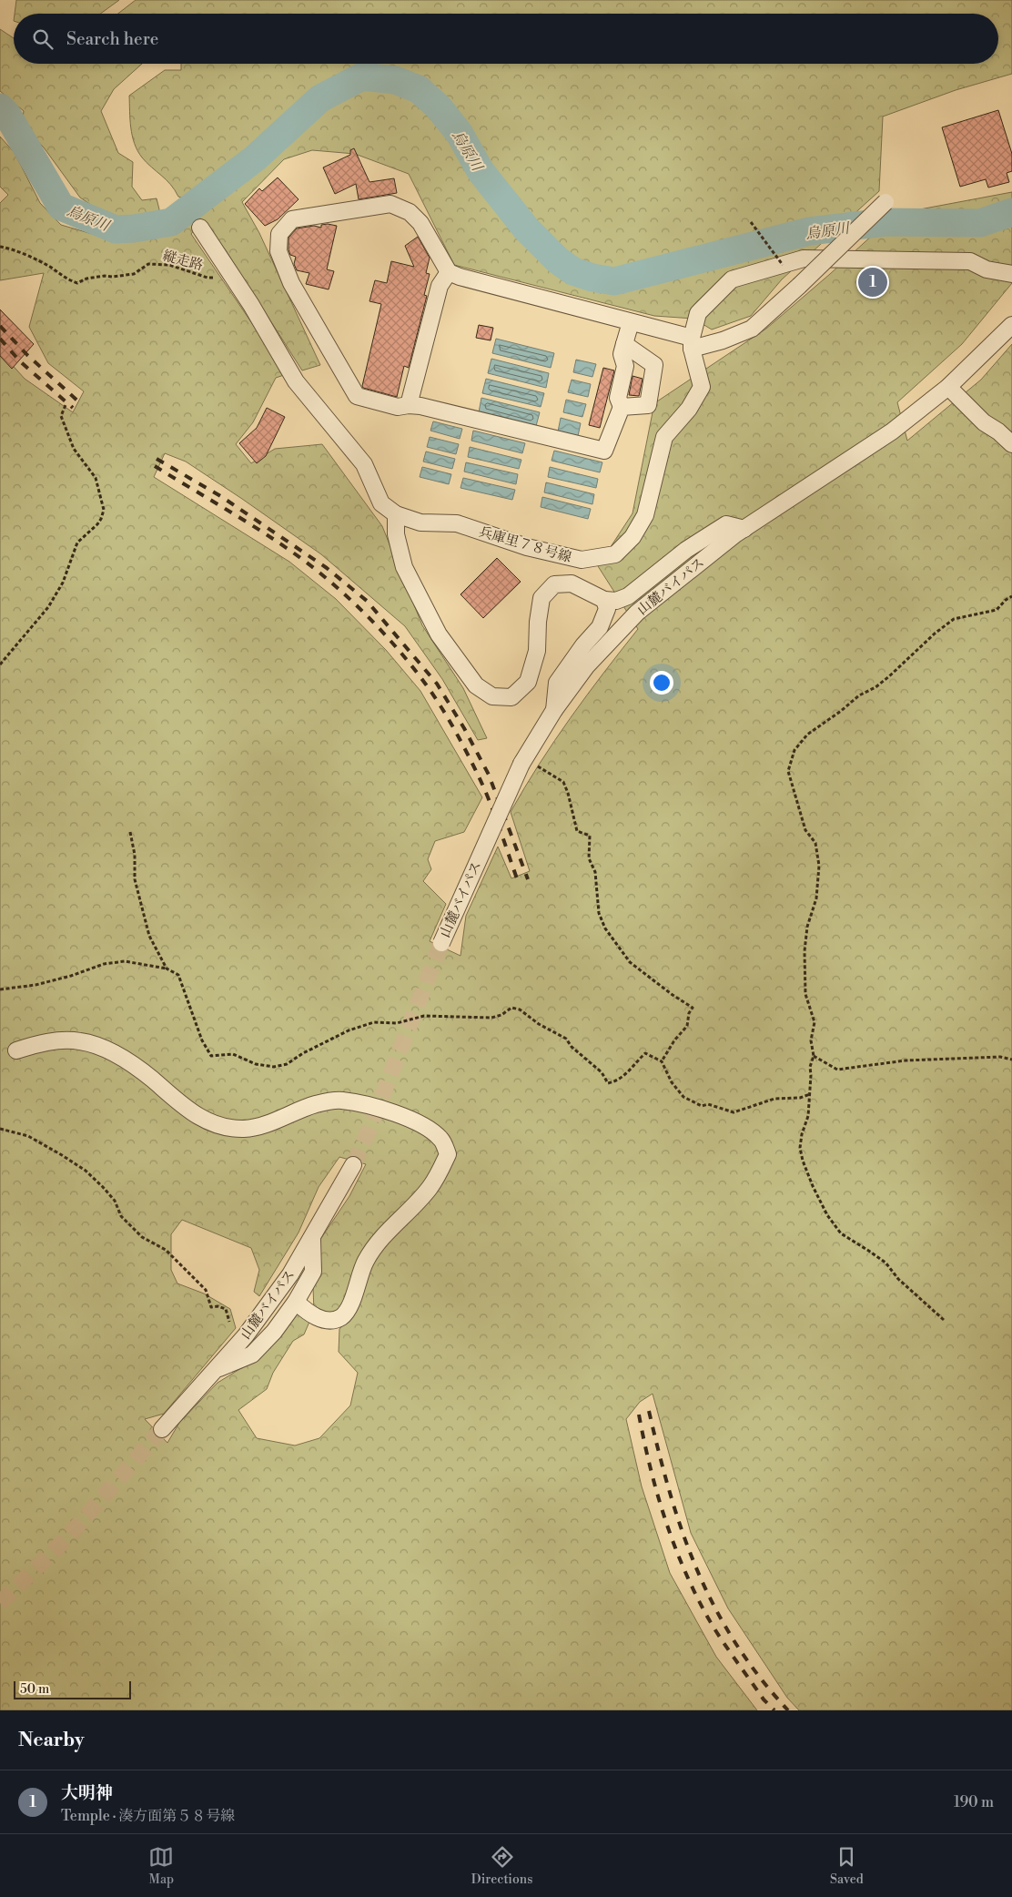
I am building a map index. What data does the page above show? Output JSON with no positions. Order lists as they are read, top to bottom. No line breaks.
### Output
{"streets":{"street":["兵庫里７８号線","山麓バイパス"],"path":["縦走路"]},"water":["烏原川"],"scale_bar":"50 m","page":{"search":"Search here","pins":"1","scale":"50 m","heading":"Nearby","list":[{"mark":"1","name":"大明神","note":"Temple · 湊方面第５８号線","value":"190 m"}],"nav":["Map","Directions","Saved"]}}
